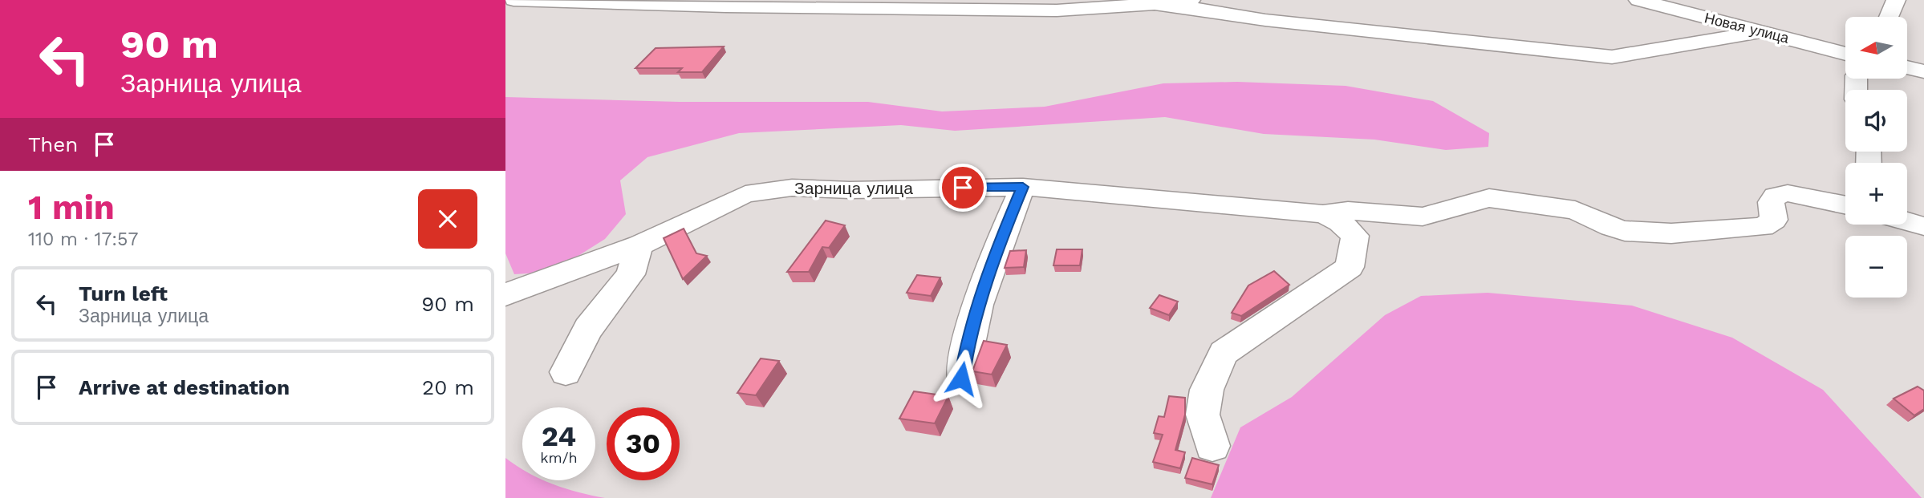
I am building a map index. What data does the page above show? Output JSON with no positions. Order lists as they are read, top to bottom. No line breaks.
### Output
{"streets":{"street":["Новая улица","Зарница улица"]},"north":"left","page":{"turn":["90 m","Зарница улица"],"map_buttons":["+","−"],"then":"Then","heading":["1 min","110 m · 17:57"],"list":[{"name":"Turn left","note":"Зарница улица","value":"90 m"},{"name":"Arrive at destination","value":"20 m"}],"speed":"24 km/h","limit":"30"}}
